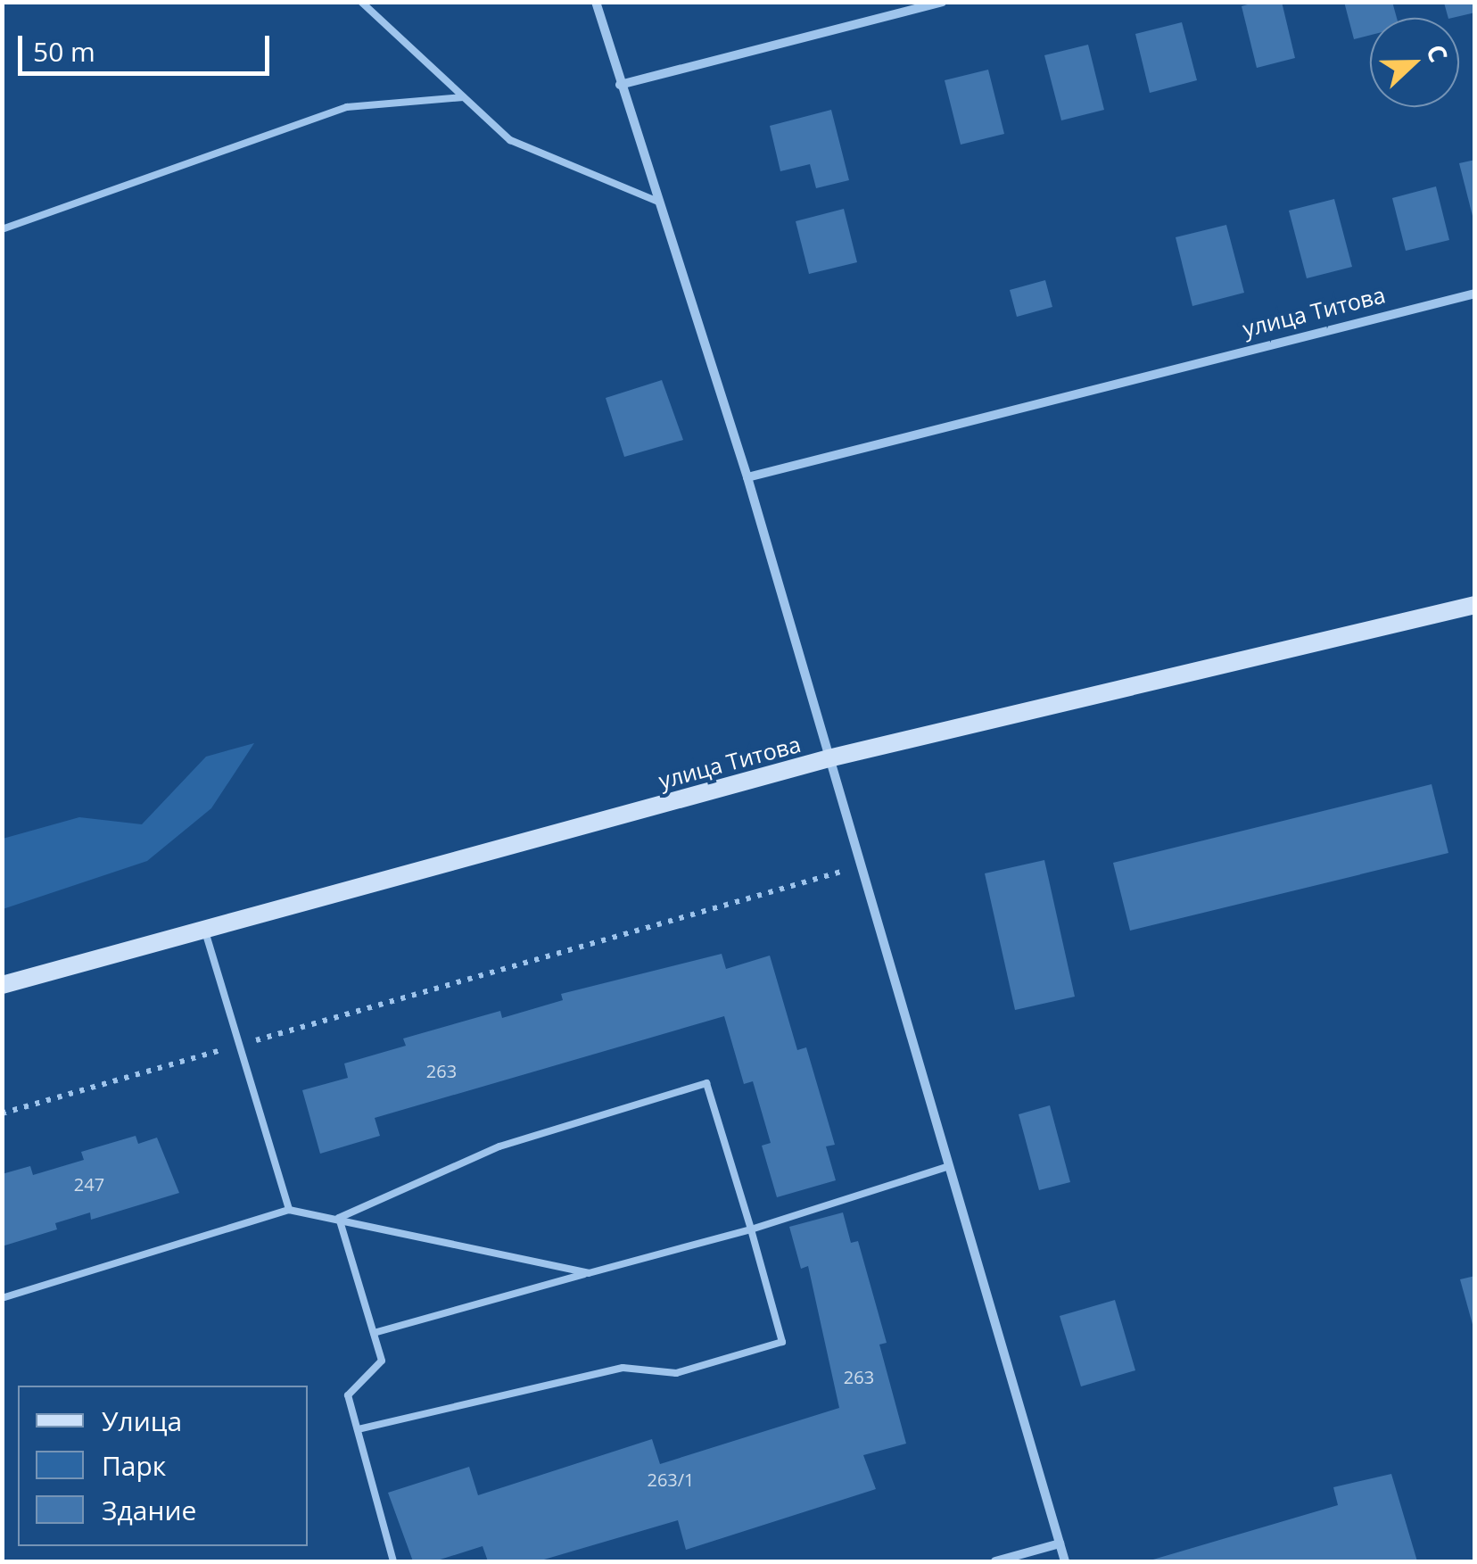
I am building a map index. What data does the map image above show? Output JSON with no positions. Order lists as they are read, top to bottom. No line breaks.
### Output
{"streets":{"main road":["улица Титова"]},"house_numbers":["263","247","263","263/1"],"legend":["Улица","Парк","Здание"],"scale_bar":"50 m","north":"right"}
